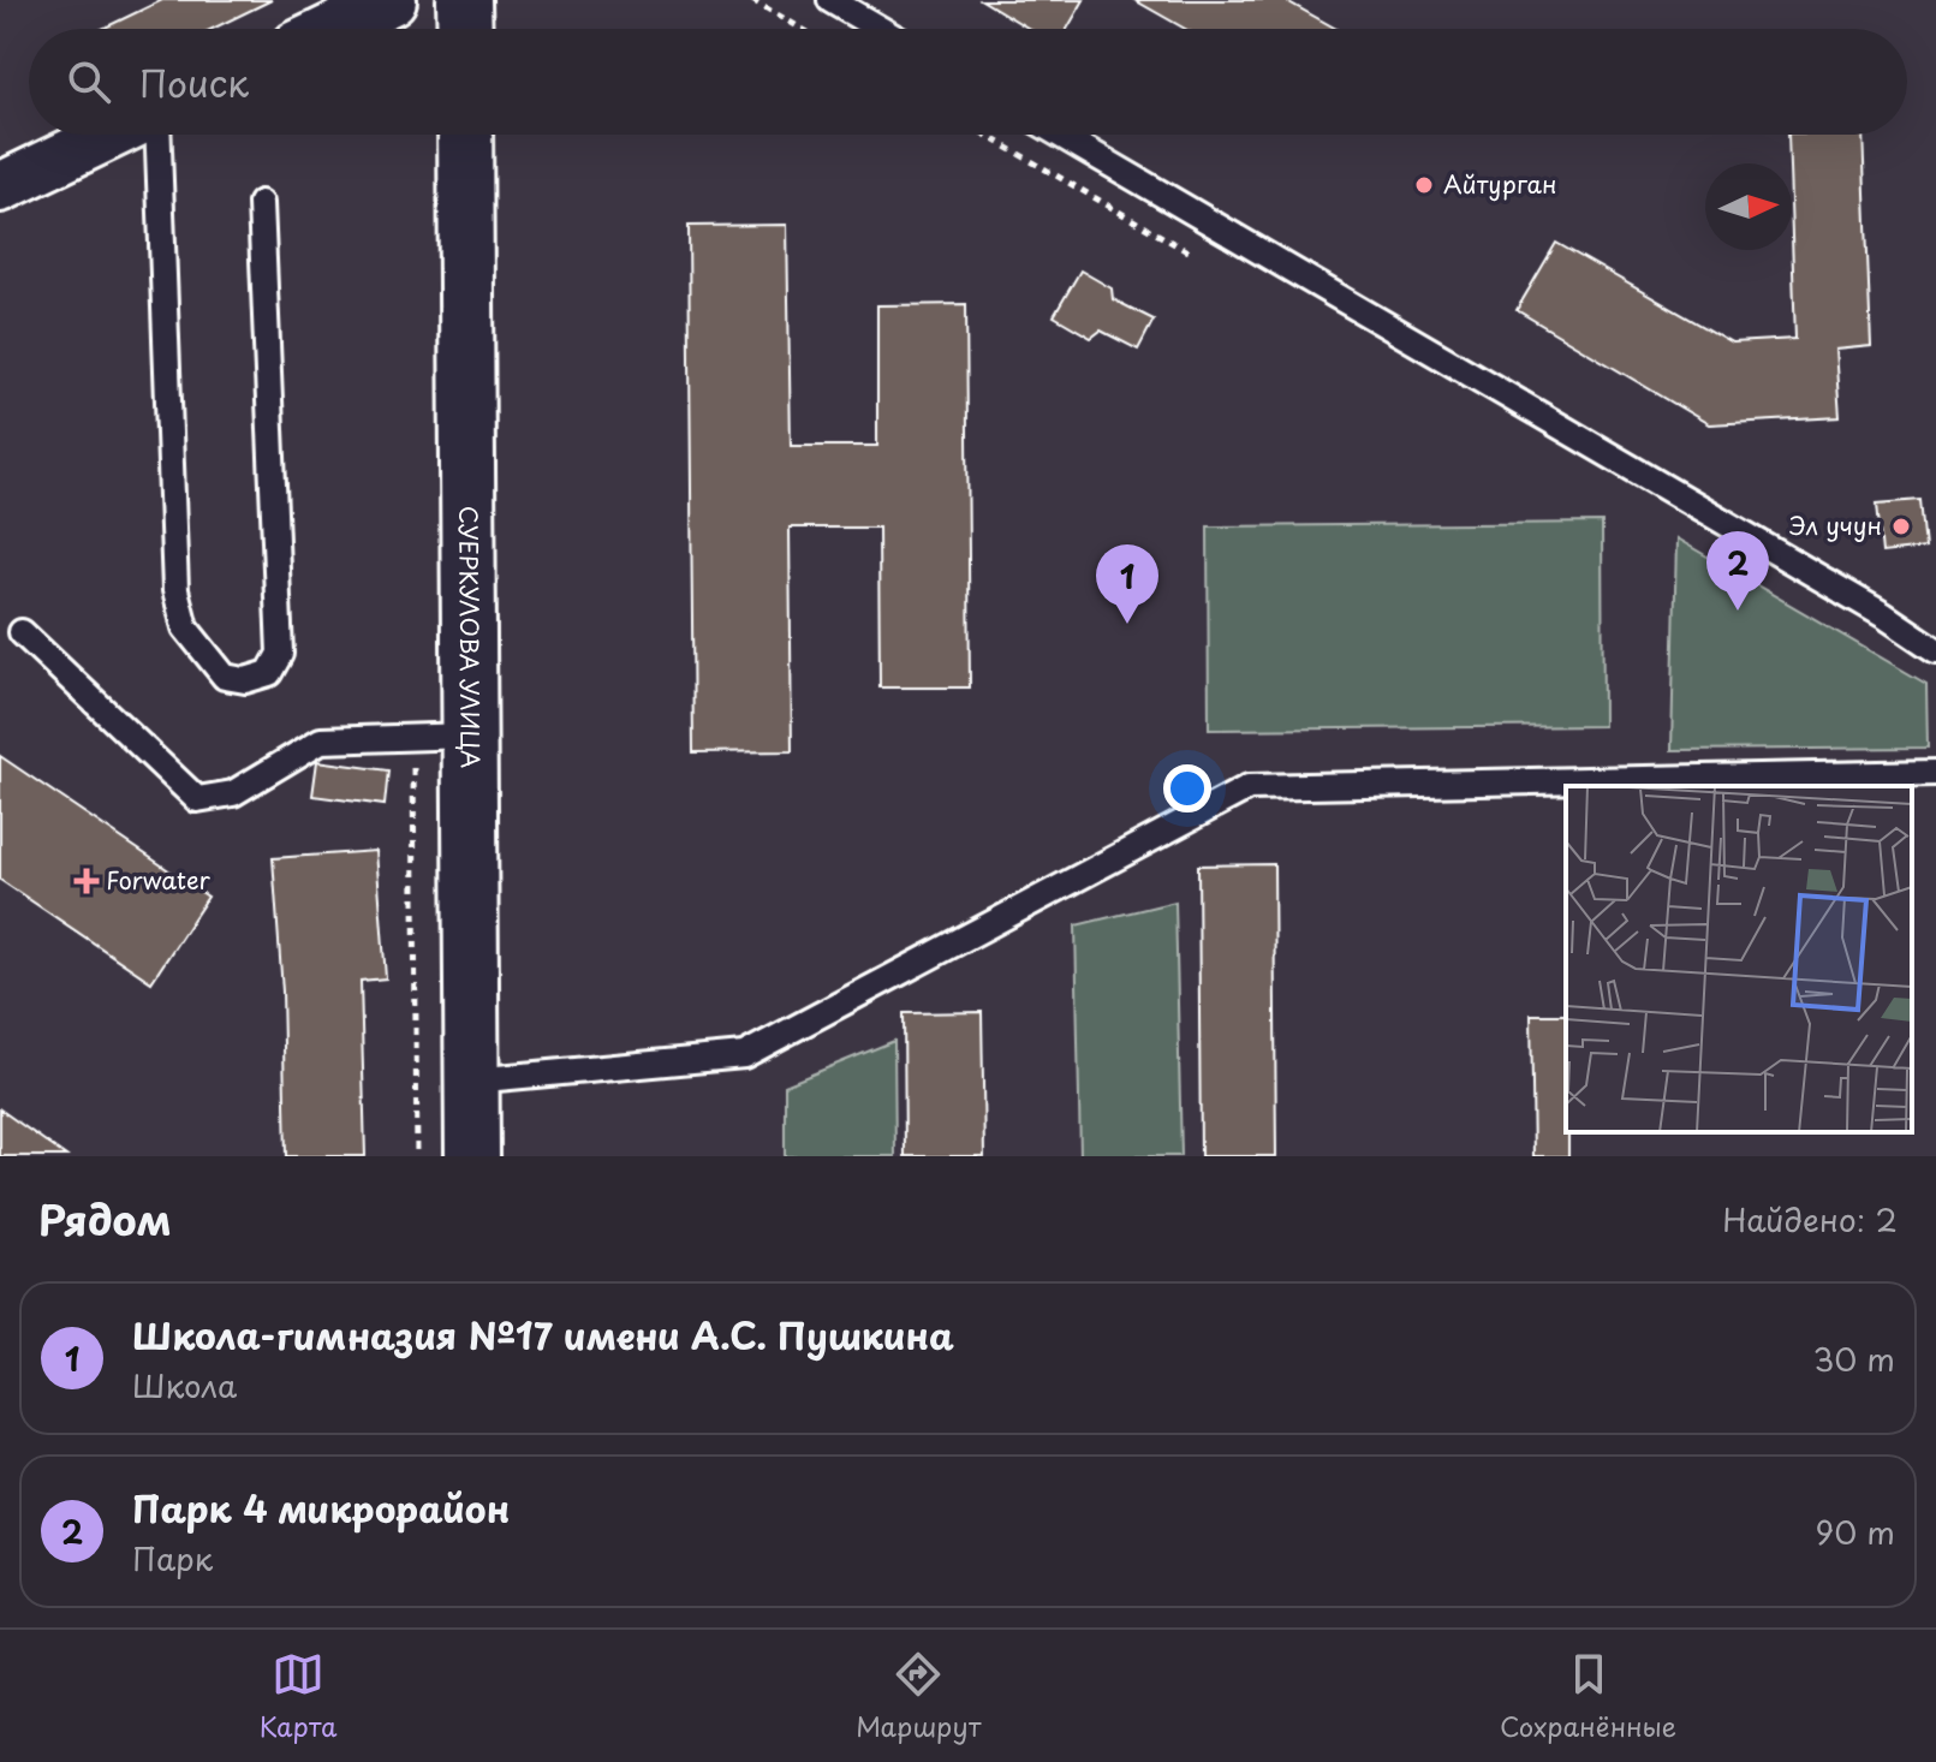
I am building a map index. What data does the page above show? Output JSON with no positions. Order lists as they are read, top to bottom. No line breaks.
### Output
{"streets":{"main road":["СУЕРКУЛОВА УЛИЦА"]},"places":{"other":["Айтурган","Эл учун"],"health":["Forwater"]},"north":"right","page":{"search":"Поиск","pins":["2","1"],"heading":["Рядом","Найдено: 2"],"list":[{"mark":"1","name":"Школа-гимназия №17 имени А.С. Пушкина","note":"Школа","value":"30 m"},{"mark":"2","name":"Парк 4 микрорайон","note":"Парк","value":"90 m"}],"nav":["Карта","Маршрут","Сохранённые"]}}
